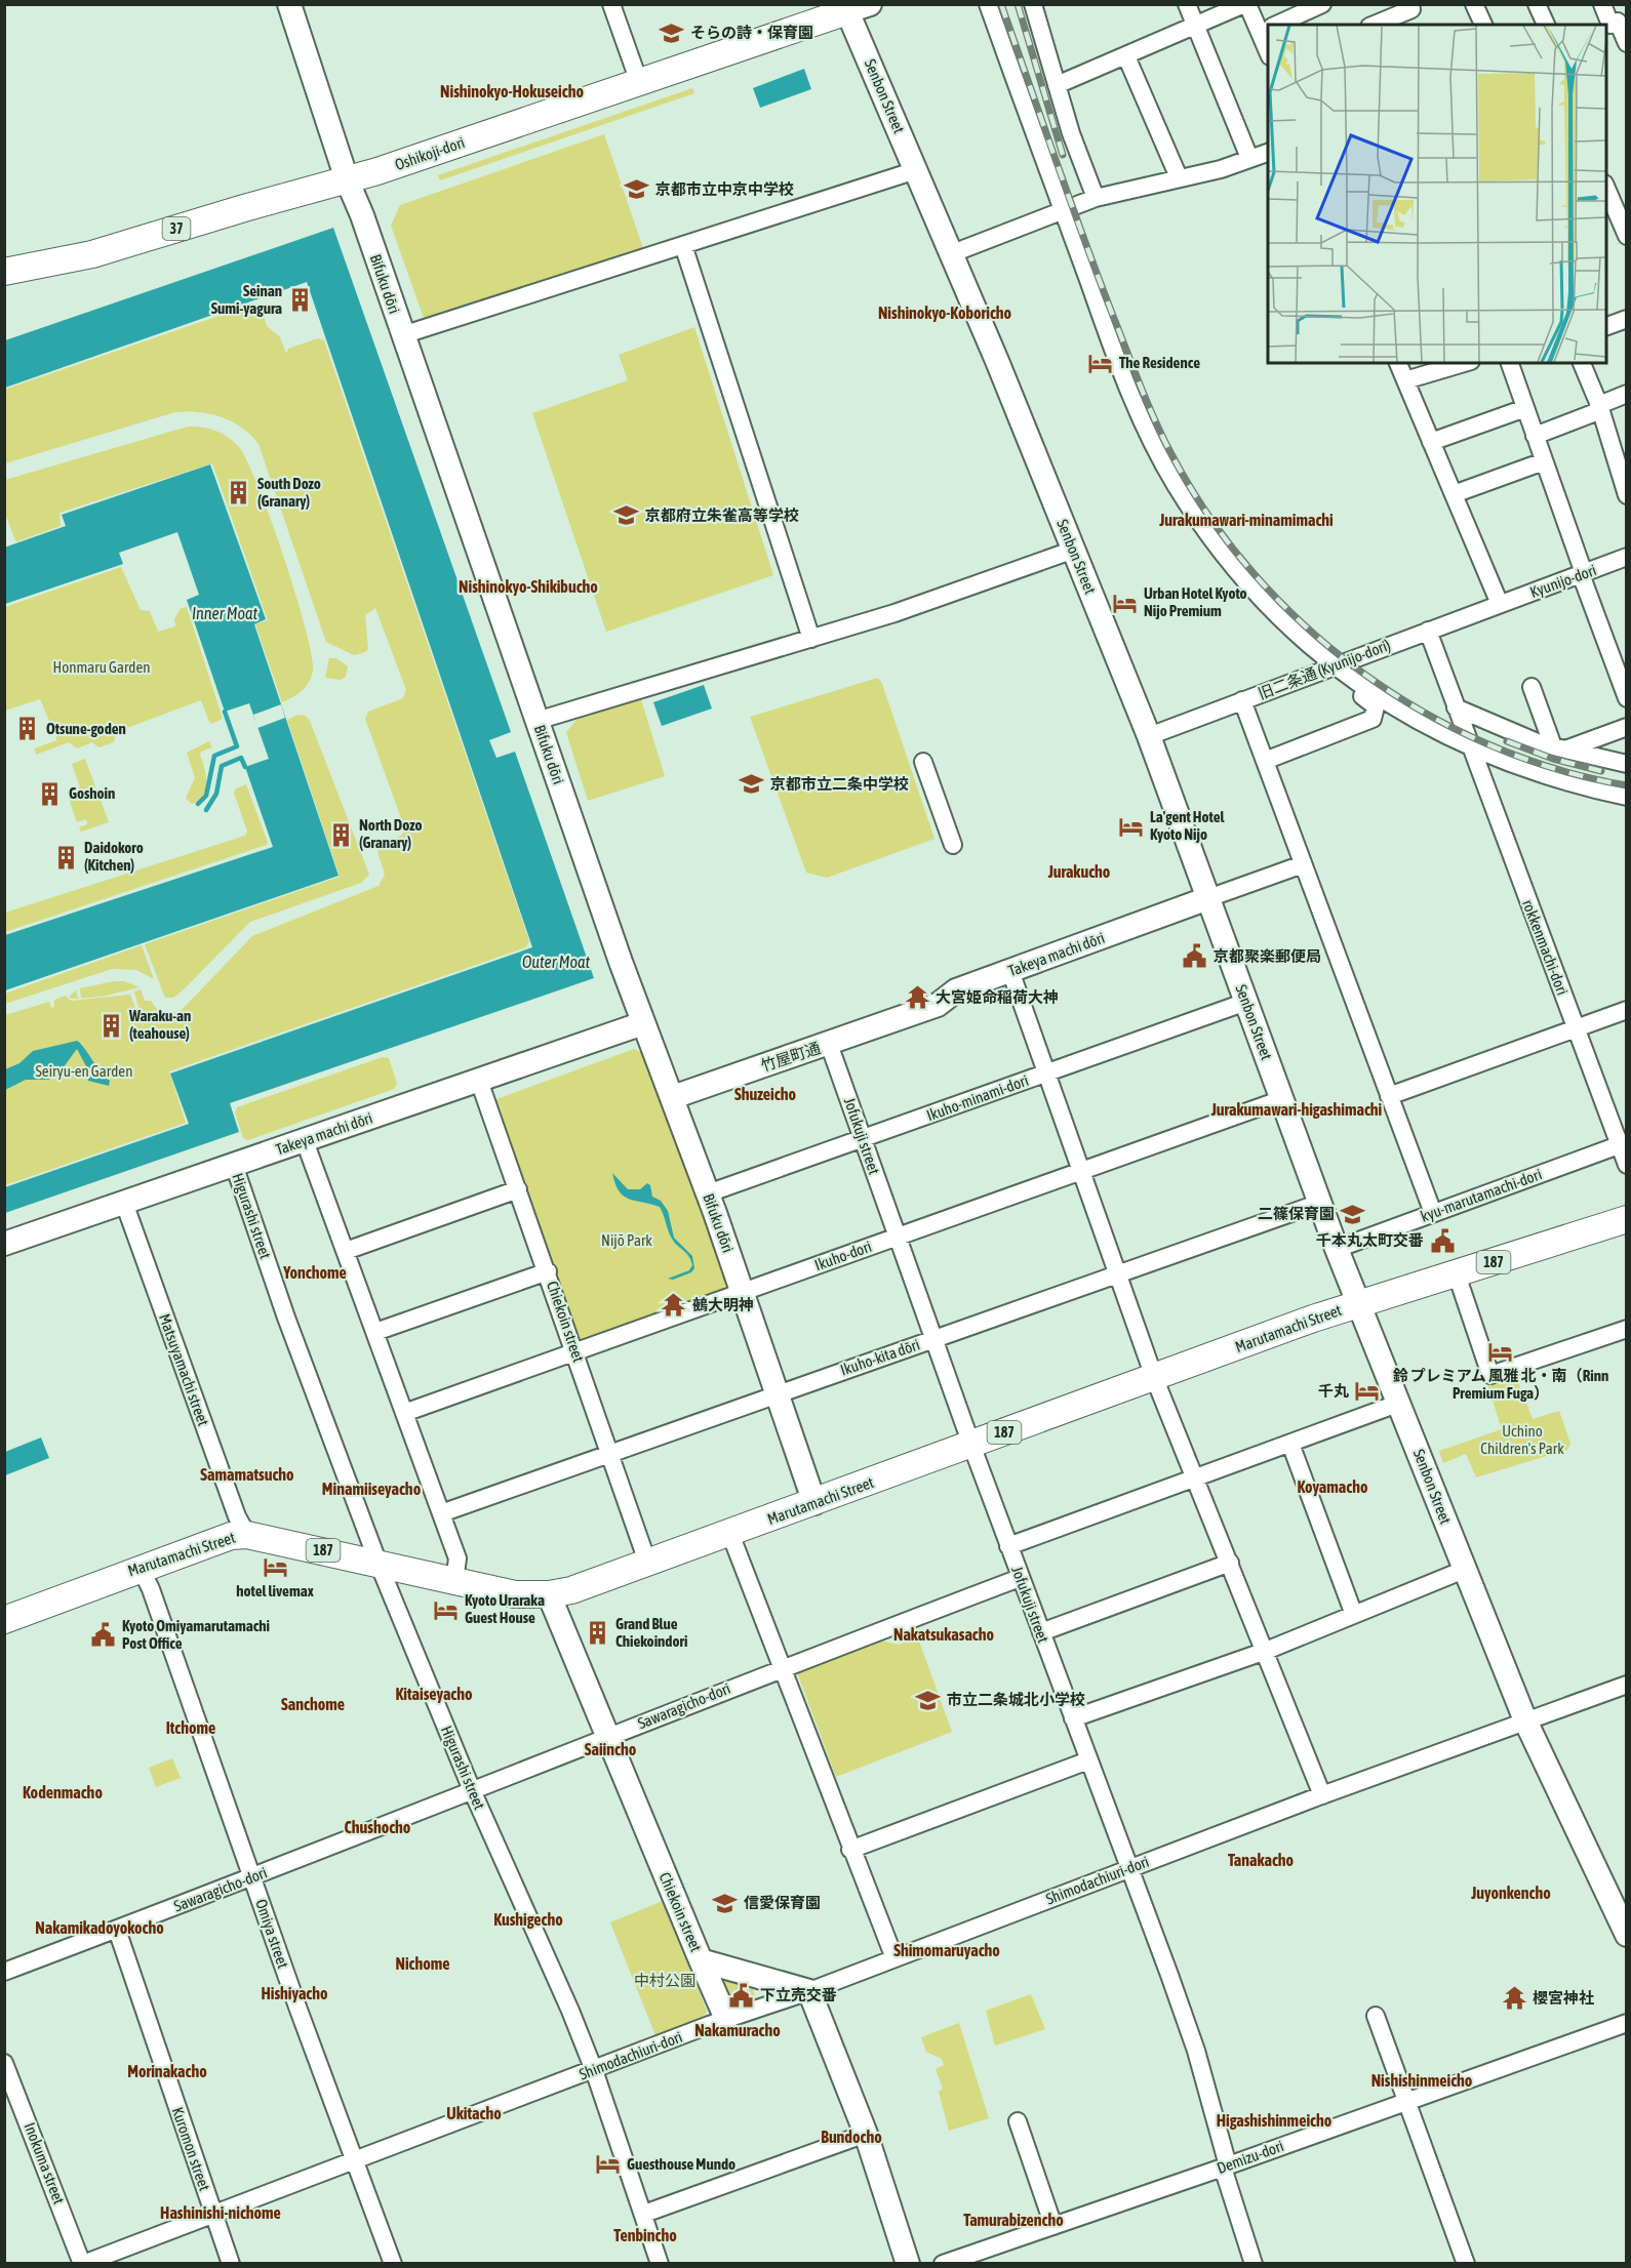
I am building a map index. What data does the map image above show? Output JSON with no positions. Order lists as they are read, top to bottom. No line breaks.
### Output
{"streets":{"main road":["Oshikoji-dori","37","187","Marutamachi Street"],"street":["Senbon Street","Bifuku dōri","Kyunijo-dori","旧二条通 (Kyunijo-dori)","rokkenmachi-dori","Takeya machi dōri","竹屋町通","Ikuho-minami-dori","Jofukuji street","kyu-marutamachi-dori","Higurashi street","Ikuho-dori","Chiekoin street","Ikuho-kita dōri","Matsuyamachi street","Sawaragicho-dori","Shimodachiuri-dori","Omiya street","Kuromon street","Demizu-dori","Inokuma street"]},"crossings":[["Senbon Street","Oshikoji-dori"],["Senbon Street","旧二条通 (Kyunijo-dori)"],["Senbon Street","Takeya machi dōri"],["Senbon Street","Ikuho-minami-dori"],["Senbon Street","kyu-marutamachi-dori"],["Senbon Street","Ikuho-dori"],["Senbon Street","Marutamachi Street"],["Senbon Street","Ikuho-kita dōri"],["Senbon Street","Shimodachiuri-dori"],["Oshikoji-dori","Bifuku dōri"],["Bifuku dōri","Takeya machi dōri"],["Bifuku dōri","竹屋町通"],["Bifuku dōri","Ikuho-minami-dori"],["Bifuku dōri","Ikuho-dori"],["Bifuku dōri","Marutamachi Street"],["Bifuku dōri","Ikuho-kita dōri"],["Kyunijo-dori","旧二条通 (Kyunijo-dori)"],["旧二条通 (Kyunijo-dori)","rokkenmachi-dori"],["rokkenmachi-dori","kyu-marutamachi-dori"],["Takeya machi dōri","竹屋町通"],["Takeya machi dōri","Higurashi street"],["Takeya machi dōri","Chiekoin street"],["Takeya machi dōri","Matsuyamachi street"],["竹屋町通","Jofukuji street"],["Ikuho-minami-dori","Jofukuji street"],["Jofukuji street","Ikuho-dori"],["Jofukuji street","Marutamachi Street"],["Jofukuji street","Ikuho-kita dōri"],["Jofukuji street","Sawaragicho-dori"],["Jofukuji street","Shimodachiuri-dori"],["Jofukuji street","Demizu-dori"],["Higurashi street","Marutamachi Street"],["Higurashi street","Sawaragicho-dori"],["Higurashi street","Shimodachiuri-dori"],["Ikuho-dori","Chiekoin street"],["Chiekoin street","Marutamachi Street"],["Chiekoin street","Ikuho-kita dōri"],["Chiekoin street","Sawaragicho-dori"],["Chiekoin street","Shimodachiuri-dori"],["Marutamachi Street","Matsuyamachi street"],["Marutamachi Street","Omiya street"],["Sawaragicho-dori","Omiya street"],["Sawaragicho-dori","Kuromon street"],["Shimodachiuri-dori","Omiya street"],["Shimodachiuri-dori","Kuromon street"],["Shimodachiuri-dori","Inokuma street"]],"districts":["Nishinokyo-Hokuseicho","Nishinokyo-Koboricho","Jurakumawari-minamimachi","Nishinokyo-Shikibucho","Jurakucho","Shuzeicho","Jurakumawari-higashimachi","Yonchome","Samamatsucho","Koyamacho","Minamiiseyacho","Nakatsukasacho","Kitaiseyacho","Sanchome","Itchome","Saiincho","Kodenmacho","Chushocho","Tanakacho","Juyonkencho","Kushigecho","Nakamikadoyokocho","Shimomaruyacho","Nichome","Hishiyacho","Nakamuracho","Morinakacho","Nishishinmeicho","Ukitacho","Higashishinmeicho","Bundocho","Hashinishi-nichome","Tamurabizencho","Tenbincho"],"water":["Inner Moat","Outer Moat"],"parks":["Honmaru Garden","Seiryu-en Garden","Nijō Park","Uchino Children's Park","中村公園"],"places":{"school or university":["そらの詩・保育園","京都市立中京中学校","京都府立朱雀高等学校","京都市立二条中学校","二篠保育園","市立二条城北小学校","信愛保育園"],"building":["Seinan Sumi-yagura","South Dozo (Granary)","Otsune-goden","Goshoin","North Dozo (Granary)","Daidokoro (Kitchen)","Waraku-an (teahouse)","Grand Blue Chiekoindori"],"hotel":["The Residence","Urban Hotel Kyoto Nijo Premium","La'gent Hotel Kyoto Nijo","鈴 プレミアム 風雅 北・南（Rinn Premium Fuga）","千丸","hotel livemax","Kyoto Uraraka Guest House","Guesthouse Mundo"],"public building":["京都聚楽郵便局","千本丸太町交番","Kyoto Omiyamarutamachi Post Office","下立売交番"],"temple":["大宮姫命稲荷大神","鵺大明神","櫻宮神社"]}}
